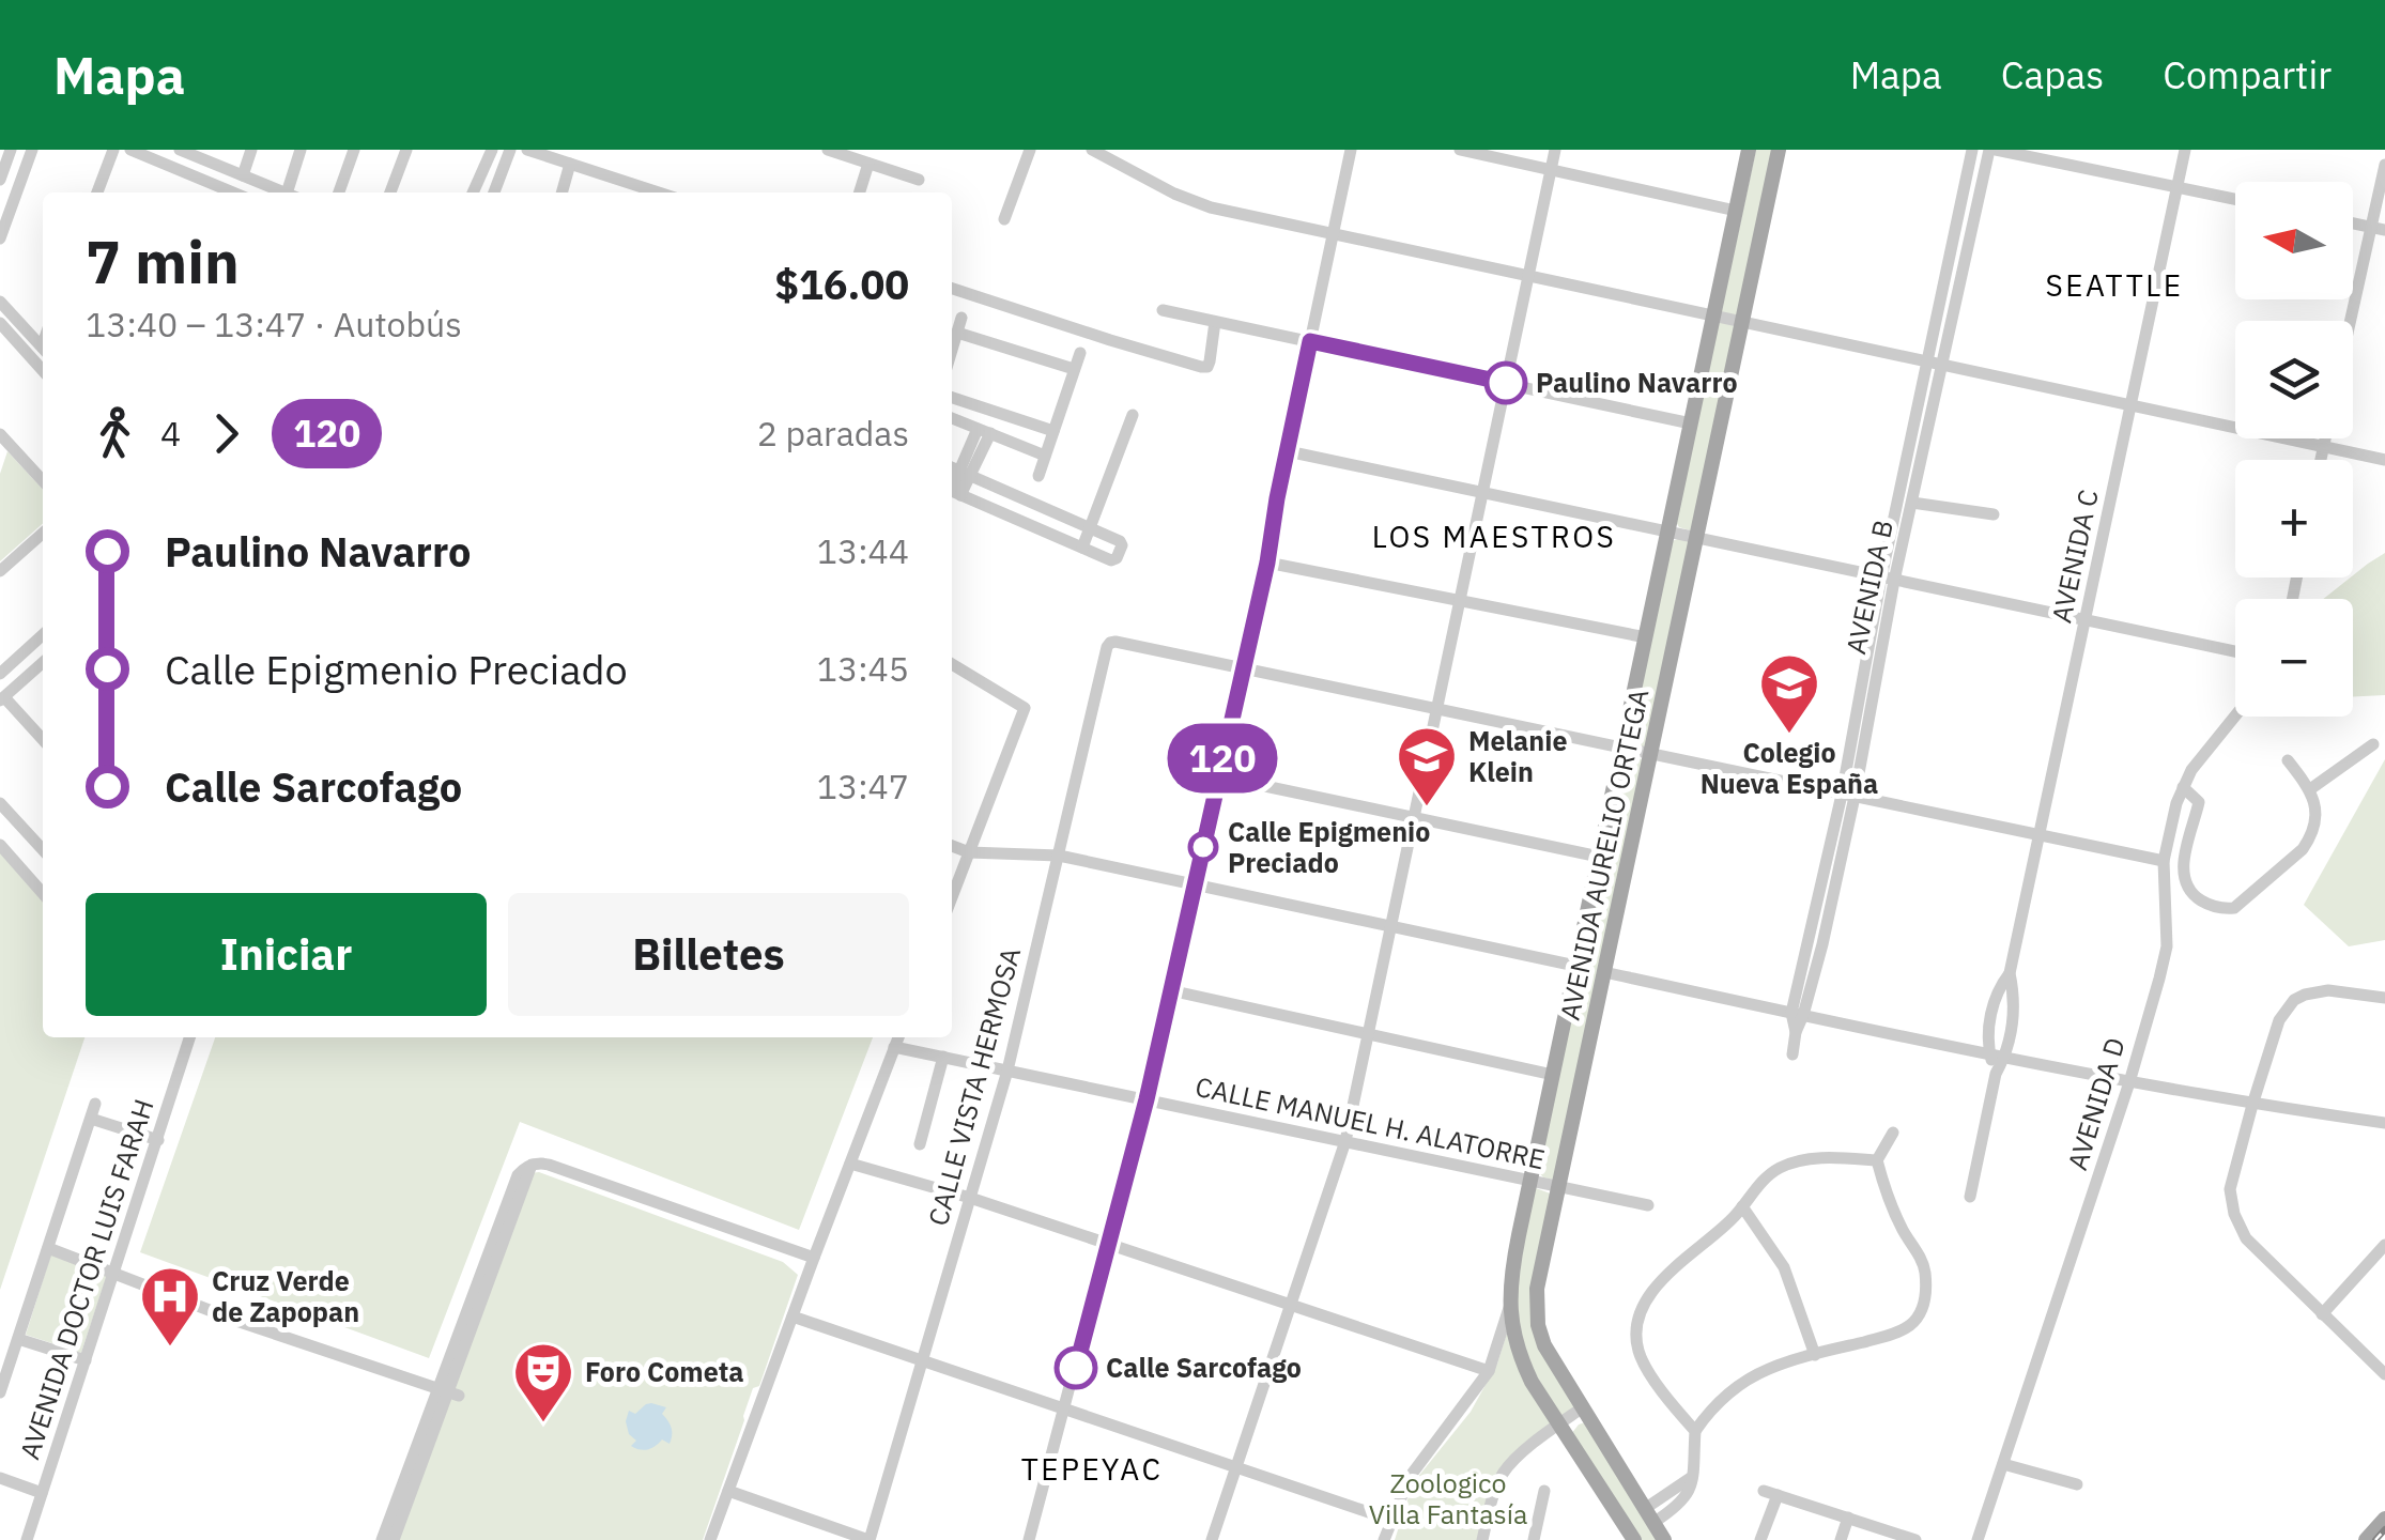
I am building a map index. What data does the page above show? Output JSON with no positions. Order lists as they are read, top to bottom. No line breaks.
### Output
{"streets":{"main road":["AVENIDA AURELIO ORTEGA"],"street":["AVENIDA C","AVENIDA B","CALLE VISTA HERMOSA","AVENIDA D","CALLE MANUEL H. ALATORRE","AVENIDA DOCTOR LUIS FARAH"]},"crossings":[["AVENIDA AURELIO ORTEGA","CALLE MANUEL H. ALATORRE"],["CALLE VISTA HERMOSA","CALLE MANUEL H. ALATORRE"]],"districts":["SEATTLE","LOS MAESTROS","TEPEYAC"],"parks":["Zoologico Villa Fantasía"],"places":{"other":["Paulino Navarro","Calle Epigmenio Preciado","Calle Sarcofago"],"school or university":["Colegio Nueva España","Melanie Klein"],"hospital":["Cruz Verde de Zapopan"],"theatre":["Foro Cometa"]},"lines":["bus line 120"],"north":"left","page":{"header":"Mapa","nav":["Mapa","Capas","Compartir"],"on_map":"120","map_buttons":["+","−"],"heading":["7 min","13:40 – 13:47 · Autobús","$16.00"],"legs":["4","120","2 paradas"],"list":[{"name":"Paulino Navarro","value":"13:44"},{"name":"Calle Epigmenio Preciado","value":"13:45"},{"name":"Calle Sarcofago","value":"13:47"}],"buttons":["Iniciar","Billetes"]}}
